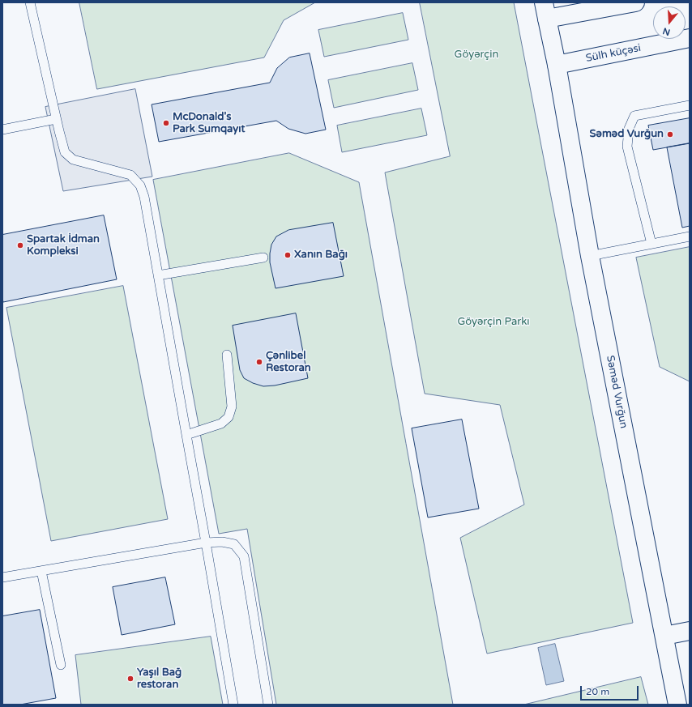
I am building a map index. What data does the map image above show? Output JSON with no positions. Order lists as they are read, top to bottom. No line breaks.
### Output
{"streets":{"main road":["Sülh küçəsi","Səməd Vurğun"]},"crossings":[["Sülh küçəsi","Səməd Vurğun"]],"parks":["Göyərçin","Göyərçin Parkı"],"places":["McDonald's Park Sumqayıt","Səməd Vurğun","Spartak İdman Kompleksi","Xanın Bağı","Çənlibel Restoran","Yaşıl Bağ restoran"],"scale_bar":"20 m","north":"bottom"}
